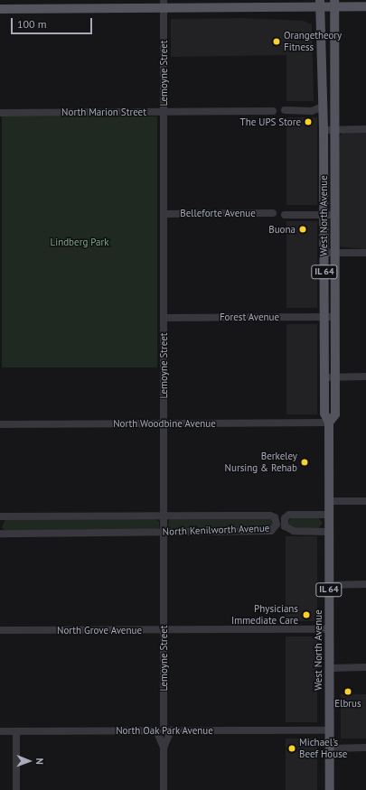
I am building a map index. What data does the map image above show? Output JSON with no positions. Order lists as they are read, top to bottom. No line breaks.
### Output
{"streets":{"main road":["West North Avenue","IL 64"],"street":["Lemoyne Street","North Marion Street","Belleforte Avenue","Forest Avenue","North Woodbine Avenue","North Kenilworth Avenue","North Grove Avenue","North Oak Park Avenue"]},"crossings":[["Lemoyne Street","North Marion Street"],["Lemoyne Street","Belleforte Avenue"],["Lemoyne Street","Forest Avenue"],["Lemoyne Street","North Woodbine Avenue"],["Lemoyne Street","North Kenilworth Avenue"],["Lemoyne Street","North Grove Avenue"],["Lemoyne Street","North Oak Park Avenue"],["West North Avenue","Forest Avenue"],["West North Avenue","North Woodbine Avenue"],["West North Avenue","North Kenilworth Avenue"],["West North Avenue","North Grove Avenue"],["West North Avenue","North Oak Park Avenue"]],"parks":["Lindberg Park"],"places":["Orangetheory Fitness","The UPS Store","Buona","Berkeley Nursing & Rehab","Physicians Immediate Care","Elbrus","Michael's Beef House"],"scale_bar":"100 m","north":"right"}
